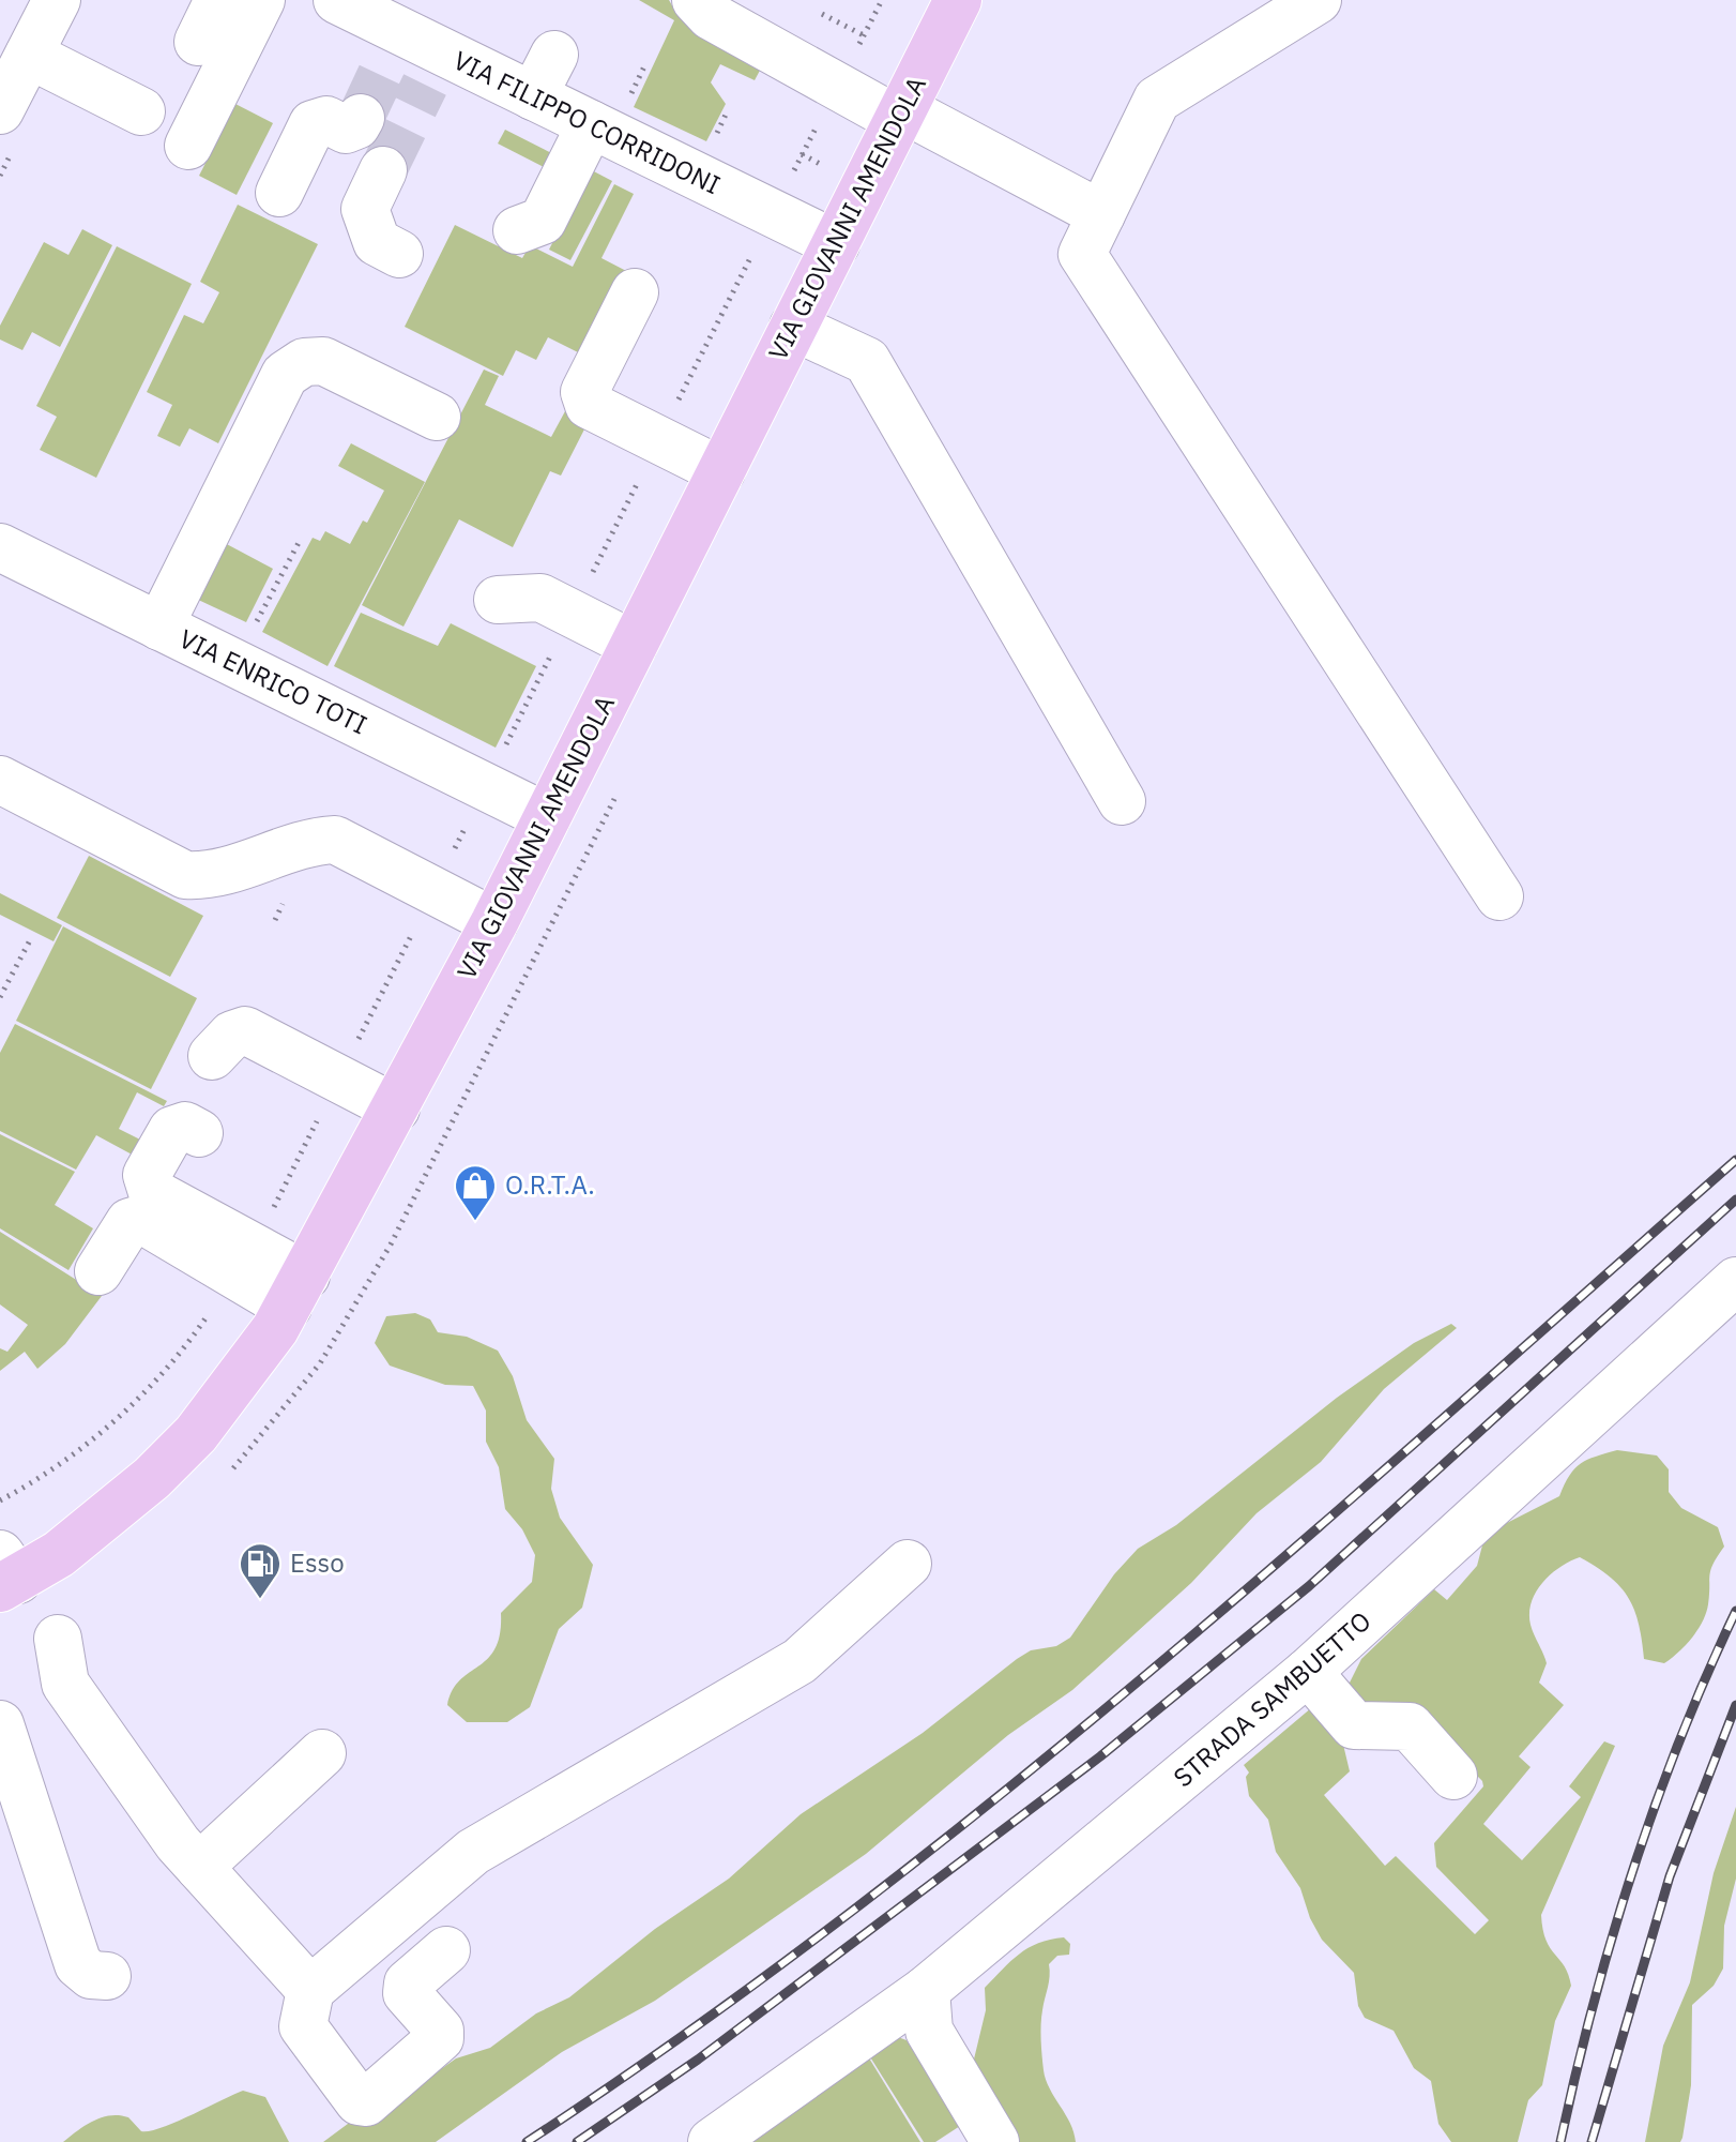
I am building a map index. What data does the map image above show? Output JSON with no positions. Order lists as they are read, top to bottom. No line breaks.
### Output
{"streets":{"main road":["VIA GIOVANNI AMENDOLA"],"street":["VIA FILIPPO CORRIDONI","VIA ENRICO TOTI","STRADA SAMBUETTO"]},"crossings":[["VIA FILIPPO CORRIDONI","VIA GIOVANNI AMENDOLA"],["VIA GIOVANNI AMENDOLA","VIA ENRICO TOTI"]],"places":{"shop":["O.R.T.A."],"fuel station":["Esso"]}}
